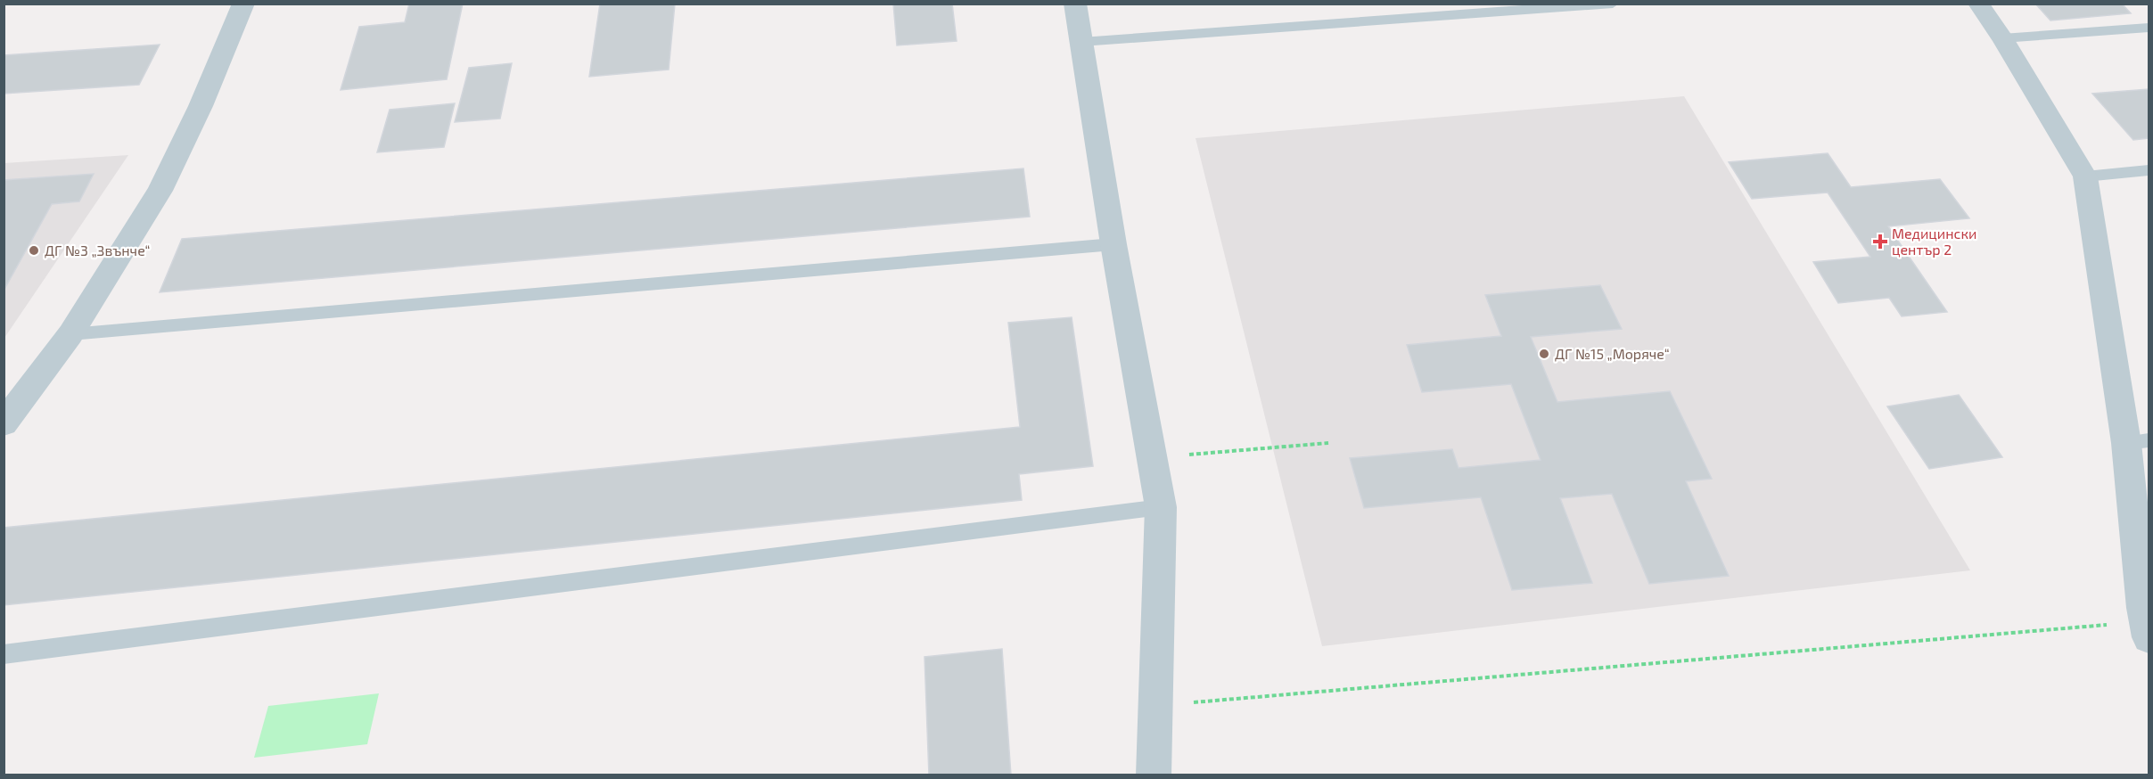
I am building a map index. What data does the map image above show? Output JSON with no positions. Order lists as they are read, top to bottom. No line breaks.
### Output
{"places":{"health":["Медицински център 2"],"other":["ДГ №3 „Звънче“","ДГ №15 „Моряче“"]}}
